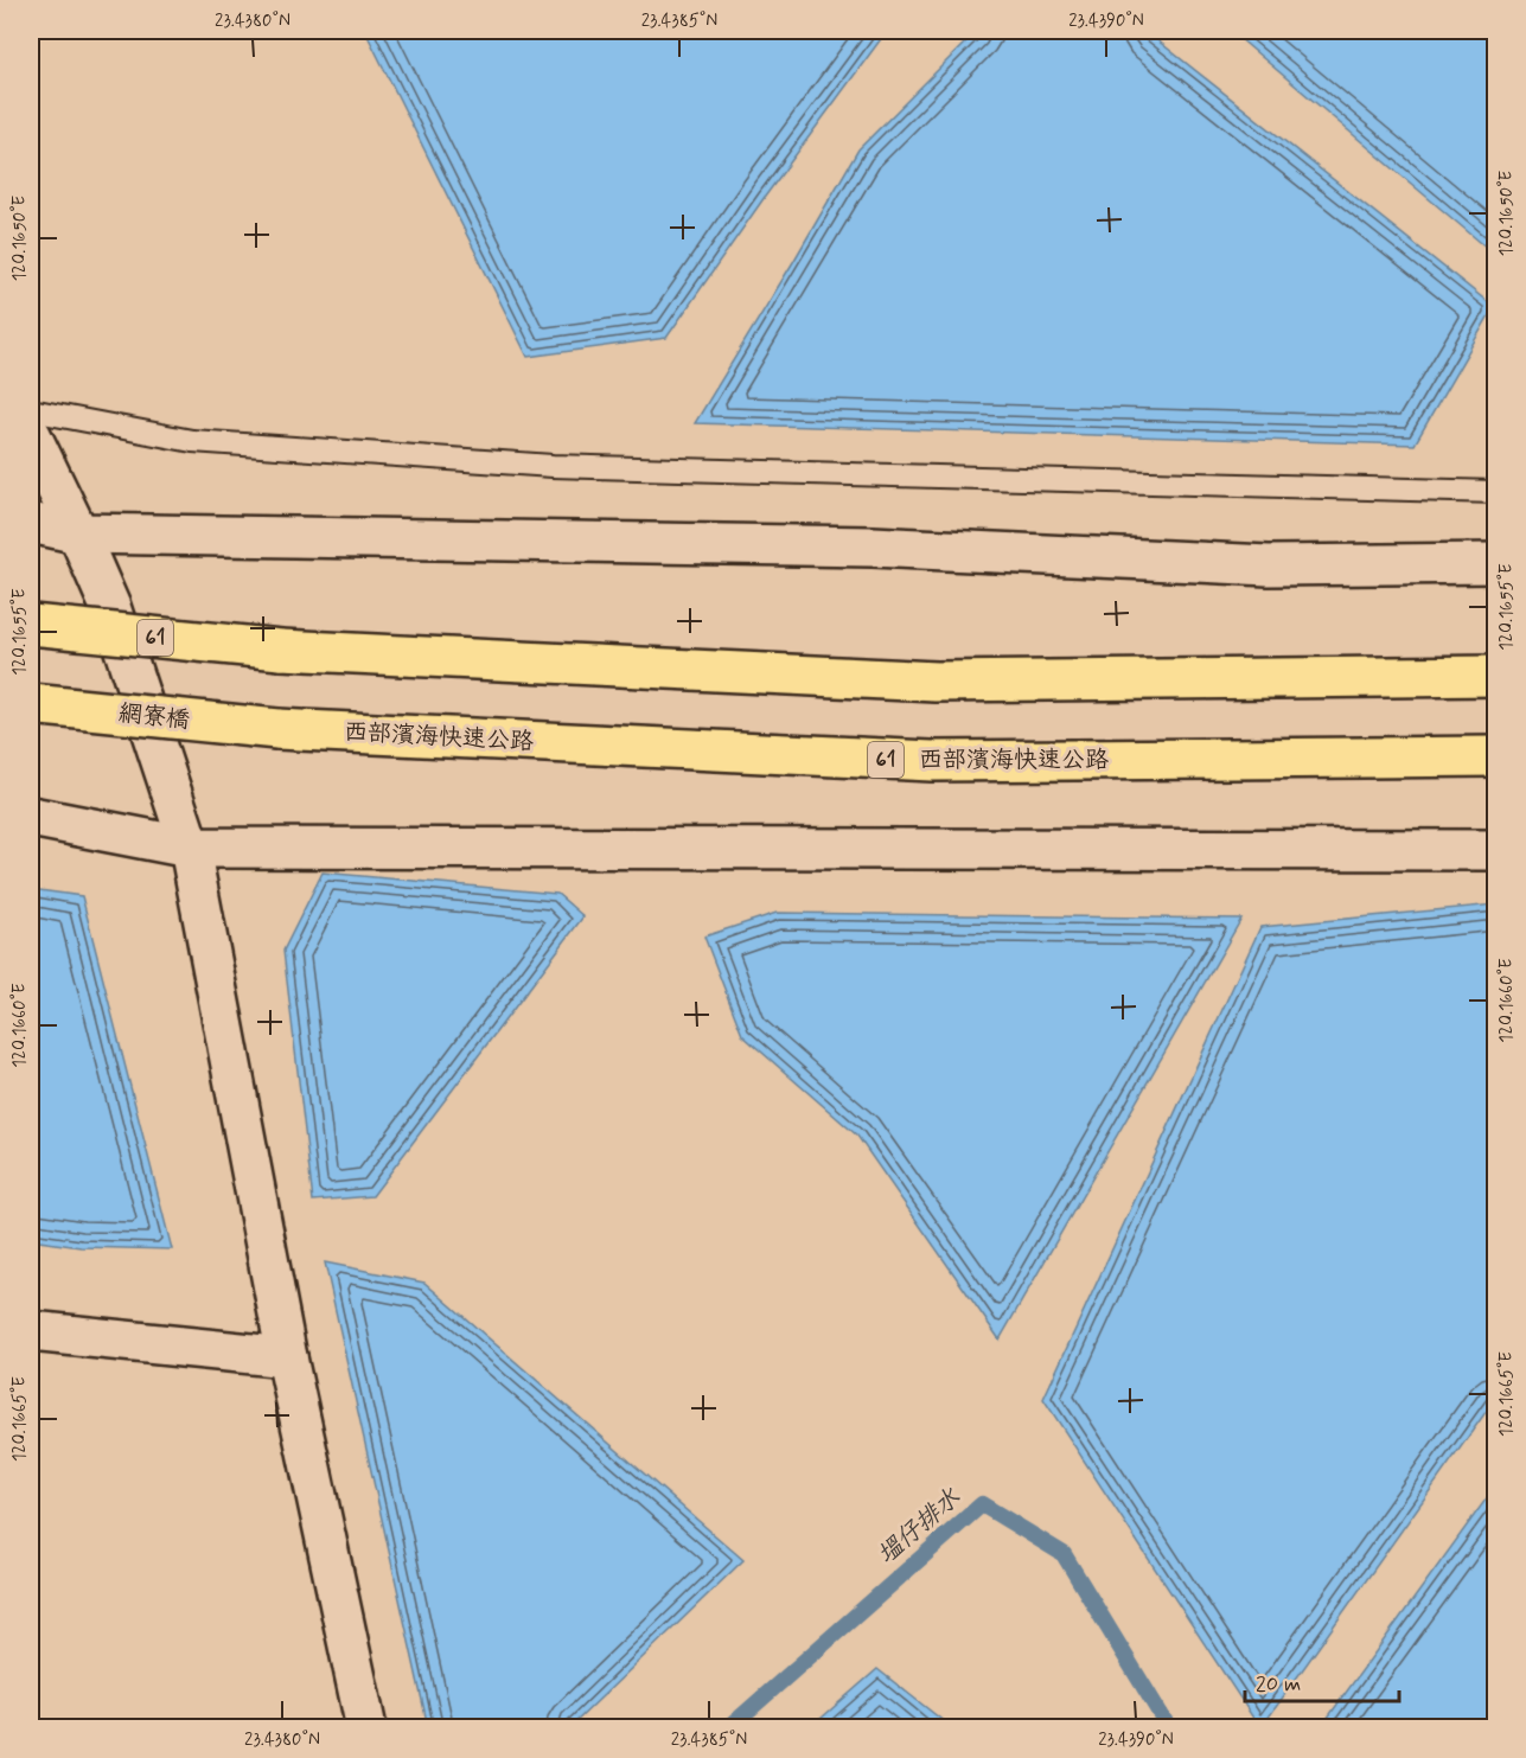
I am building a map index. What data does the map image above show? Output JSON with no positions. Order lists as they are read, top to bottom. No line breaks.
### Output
{"streets":{"highway":["61","網寮橋","西部濱海快速公路"]},"crossings":[["網寮橋","西部濱海快速公路"]],"water":["塭仔排水"],"scale_bar":"20 m","coordinates":["23.4380°N","23.4385°N","23.4390°N","120.1650°E","120.1655°E","120.1660°E","120.1665°E"]}
